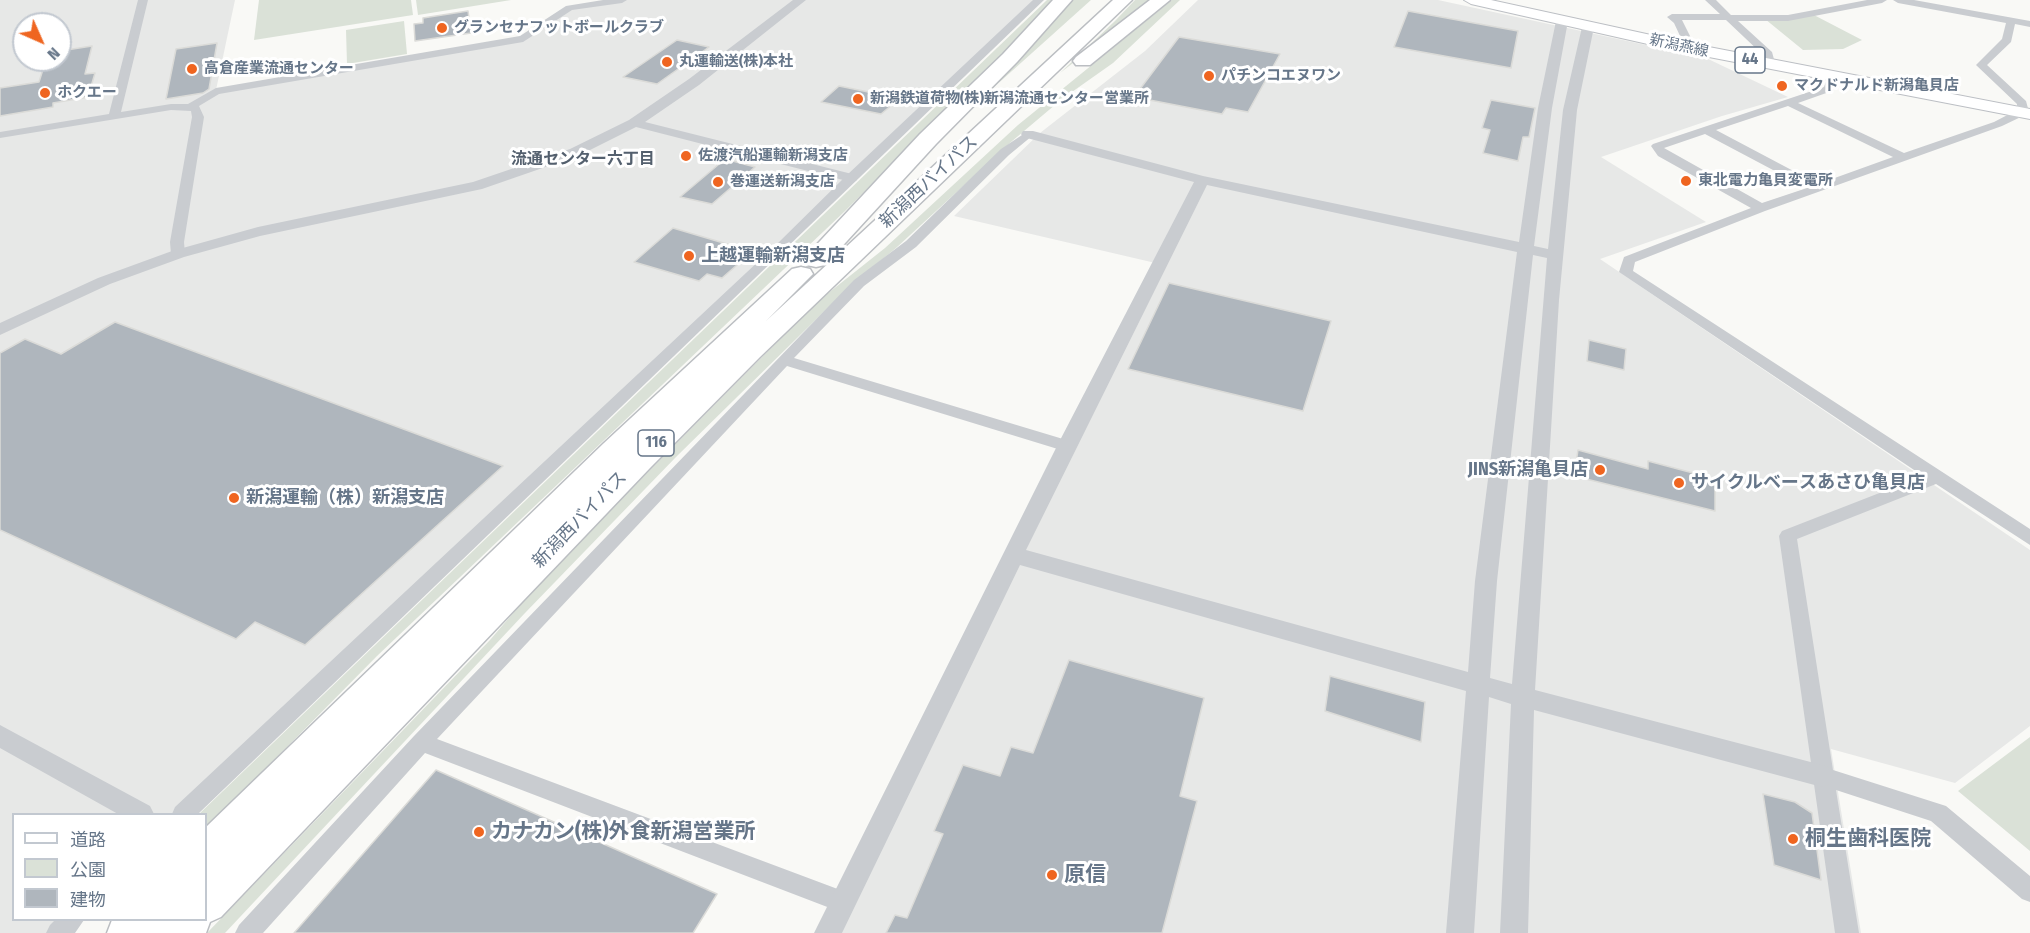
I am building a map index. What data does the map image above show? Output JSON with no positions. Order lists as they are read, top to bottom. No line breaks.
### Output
{"streets":{"highway":["新潟西バイパス","116"],"main road":["新潟燕線","44"]},"districts":["流通センター六丁目"],"places":["グランセナフットボールクラブ","丸運輸送(株)本社","高倉産業流通センター","パチンコエヌワン","マクドナルド新潟亀貝店","ホクエー","新潟鉄道荷物(株)新潟流通センター営業所","佐渡汽船運輸新潟支店","東北電力亀貝変電所","巻運送新潟支店","上越運輸新潟支店","JINS新潟亀貝店","サイクルベースあさひ亀貝店","新潟運輸（株）新潟支店","カナカン(株)外食新潟営業所","桐生歯科医院","原信"],"legend":["道路","公園","建物"],"north":"bottom right"}
